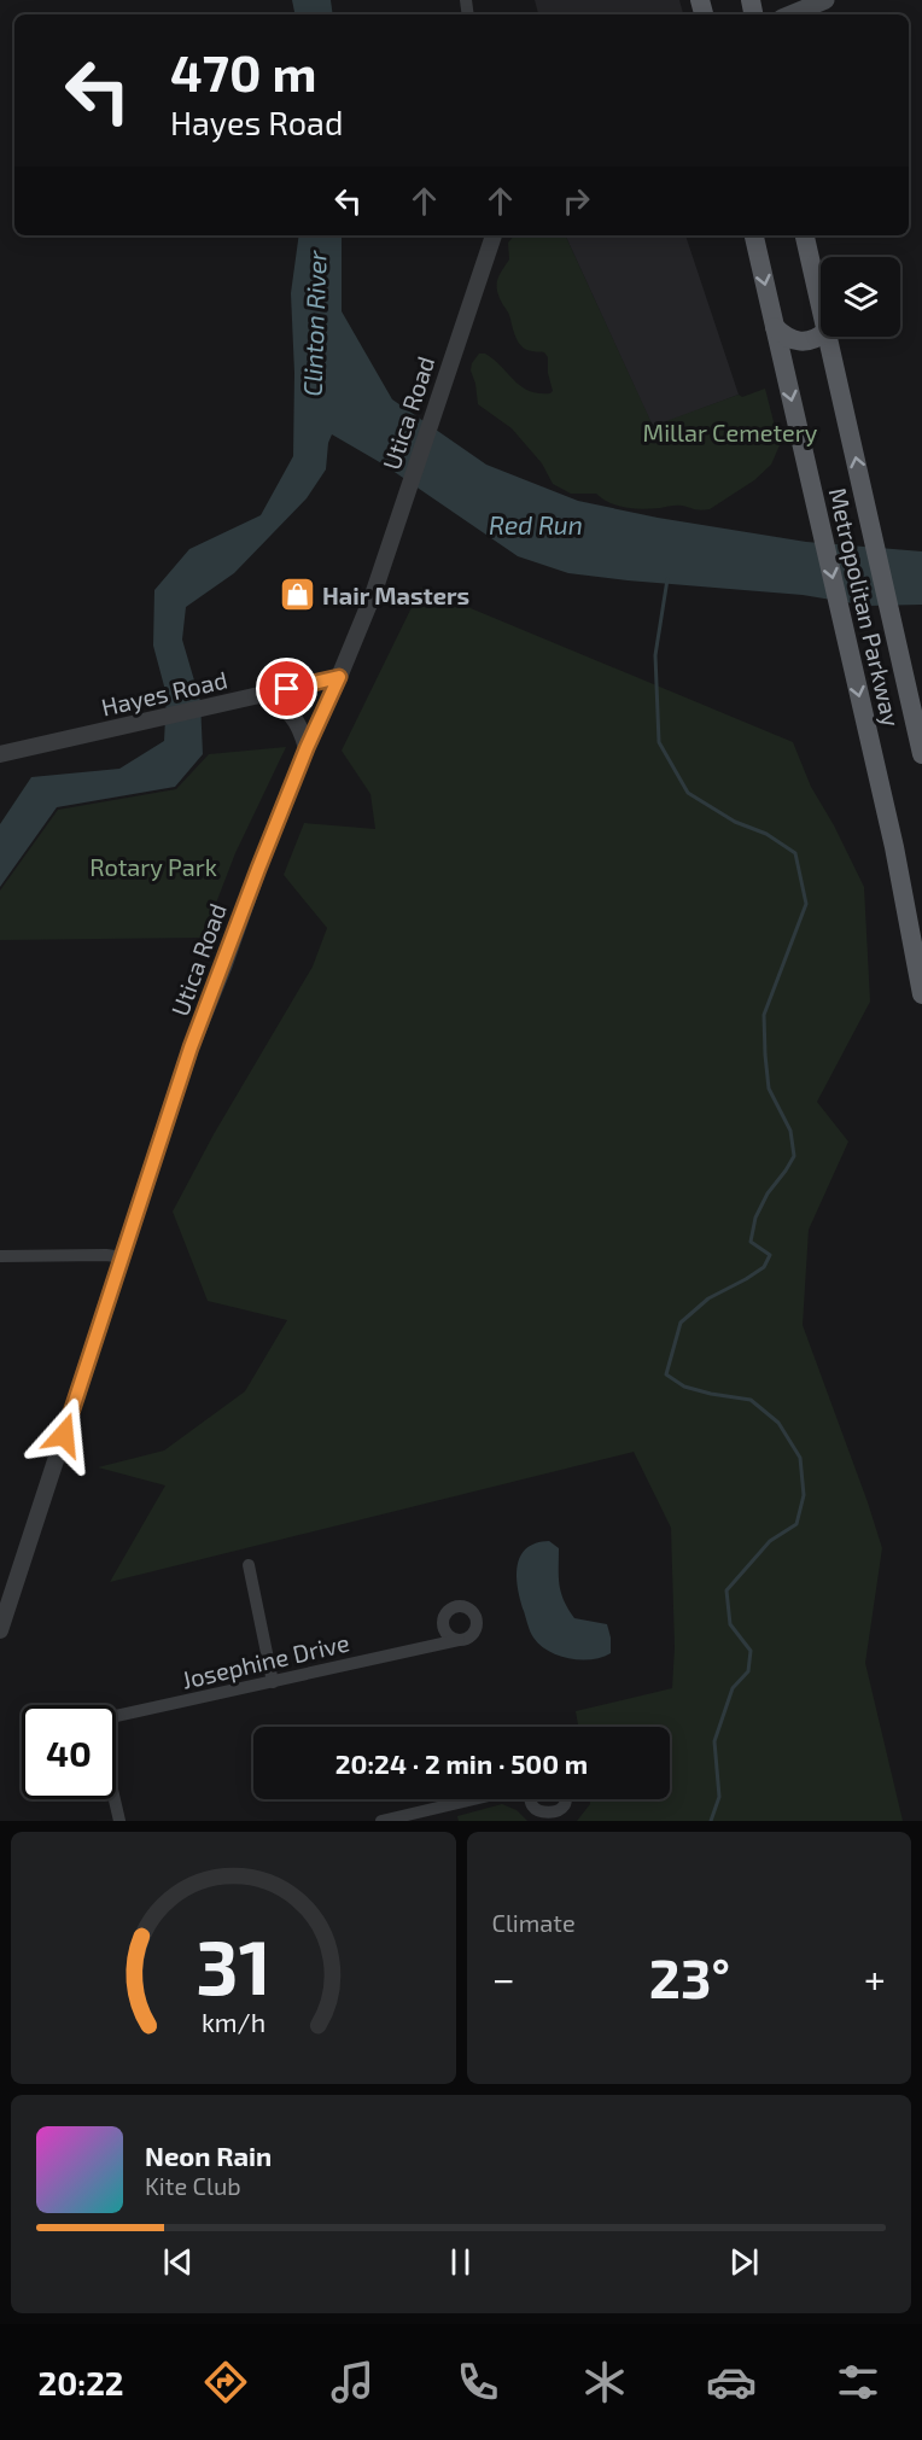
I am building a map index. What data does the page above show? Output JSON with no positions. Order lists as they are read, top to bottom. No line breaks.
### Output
{"streets":{"main road":["Metropolitan Parkway"],"street":["Utica Road","Hayes Road","Josephine Drive"]},"crossings":[["Utica Road","Hayes Road"]],"water":["Clinton River","Red Run"],"parks":["Millar Cemetery","Rotary Park"],"places":{"shop":["Hair Masters"]},"page":{"turn":["470 m","Hayes Road"],"limit":"40","trip":"20:24 · 2 min · 500 m","tile":"Climate","heat":["−","23°","+"],"song":["Neon Rain","Kite Club"],"tabs":"20:22","gauge":["31","km/h"]}}
